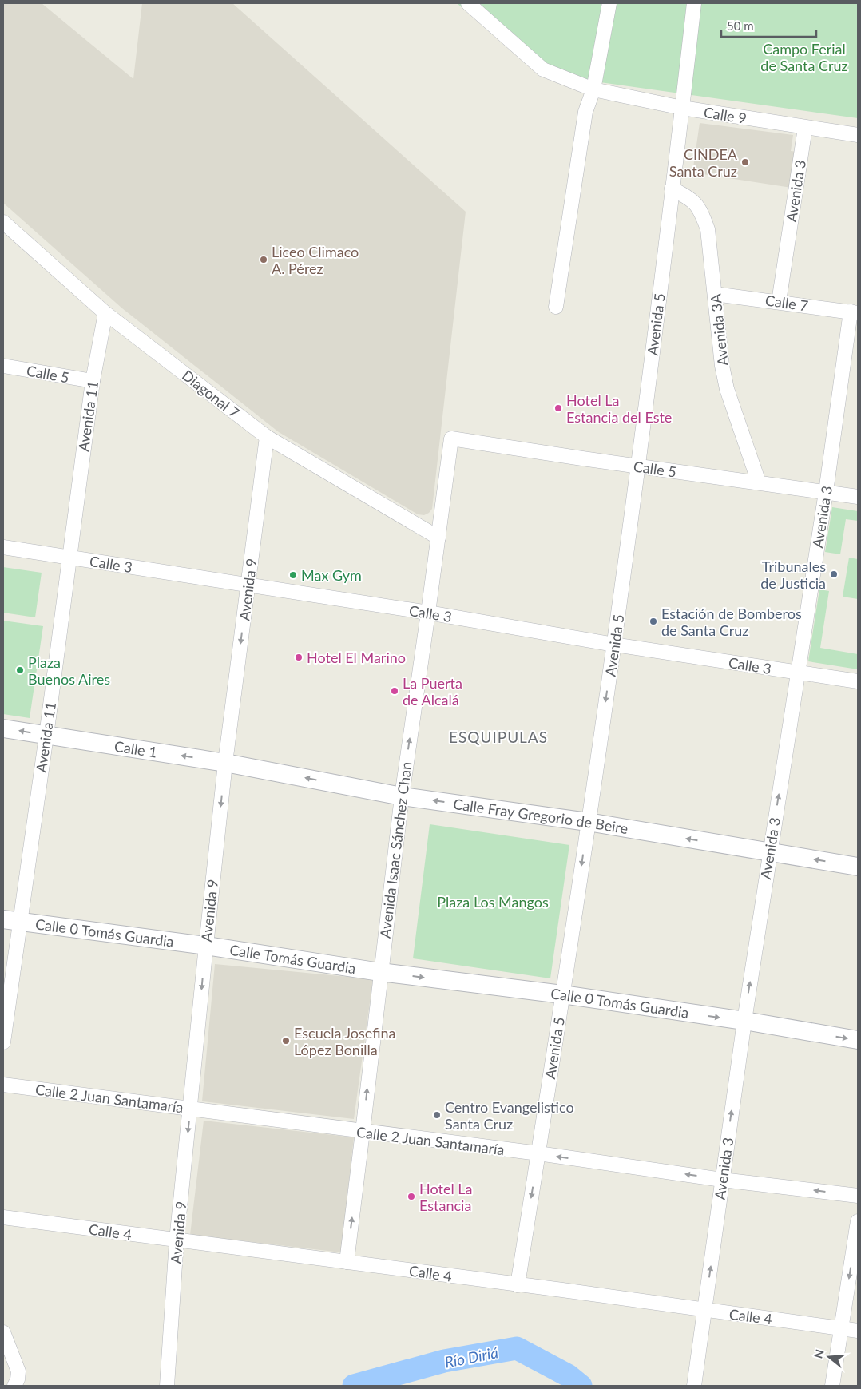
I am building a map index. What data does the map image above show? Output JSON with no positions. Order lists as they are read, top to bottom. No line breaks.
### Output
{"streets":{"street":["Calle 9","Avenida 3","Calle 7","Avenida 5","Avenida 3A","Calle 5","Diagonal 7","Avenida 11","Calle 3","Avenida 9","Calle 1","Calle Fray Gregorio de Beire","Avenida Isaac Sánchez Chan","Calle 0 Tomás Guardia","Calle Tomás Guardia","Calle 2 Juan Santamaría","Calle 4"]},"crossings":[["Calle 9","Avenida 3"],["Calle 9","Avenida 5"],["Avenida 3","Calle 7"],["Avenida 3","Calle 5"],["Avenida 3","Calle 3"],["Avenida 3","Calle Fray Gregorio de Beire"],["Avenida 3","Calle 0 Tomás Guardia"],["Avenida 3","Calle 2 Juan Santamaría"],["Avenida 3","Calle 4"],["Calle 7","Avenida 3A"],["Avenida 5","Avenida 3A"],["Avenida 5","Calle 5"],["Avenida 5","Calle 3"],["Avenida 5","Calle Fray Gregorio de Beire"],["Avenida 5","Calle 0 Tomás Guardia"],["Avenida 5","Calle 2 Juan Santamaría"],["Avenida 5","Calle 4"],["Avenida 3A","Calle 5"],["Calle 5","Avenida 11"],["Calle 5","Avenida Isaac Sánchez Chan"],["Diagonal 7","Avenida 11"],["Diagonal 7","Avenida 9"],["Diagonal 7","Avenida Isaac Sánchez Chan"],["Avenida 11","Calle 3"],["Avenida 11","Calle 1"],["Avenida 11","Calle 0 Tomás Guardia"],["Calle 3","Avenida 9"],["Calle 3","Avenida Isaac Sánchez Chan"],["Avenida 9","Calle 1"],["Avenida 9","Calle Fray Gregorio de Beire"],["Avenida 9","Calle 0 Tomás Guardia"],["Avenida 9","Calle Tomás Guardia"],["Avenida 9","Calle 2 Juan Santamaría"],["Avenida 9","Calle 4"],["Calle 1","Calle Fray Gregorio de Beire"],["Calle Fray Gregorio de Beire","Avenida Isaac Sánchez Chan"],["Avenida Isaac Sánchez Chan","Calle 0 Tomás Guardia"],["Avenida Isaac Sánchez Chan","Calle Tomás Guardia"],["Avenida Isaac Sánchez Chan","Calle 2 Juan Santamaría"],["Avenida Isaac Sánchez Chan","Calle 4"],["Calle 0 Tomás Guardia","Calle Tomás Guardia"]],"one_way":["Avenida 3","Avenida 5","Avenida 9","Calle 1","Calle Fray Gregorio de Beire","Avenida Isaac Sánchez Chan","Calle 0 Tomás Guardia","Calle 2 Juan Santamaría"],"districts":["ESQUIPULAS"],"water":["Río Diriá"],"parks":["Campo Ferial de Santa Cruz","Plaza Los Mangos"],"places":["CINDEA Santa Cruz","Liceo Climaco A. Pérez","Hotel La Estancia del Este","Tribunales de Justicia","Max Gym","Estación de Bomberos de Santa Cruz","Hotel El Marino","Plaza Buenos Aires","La Puerta de Alcalá","Escuela Josefina López Bonilla","Centro Evangelistico Santa Cruz","Hotel La Estancia"],"scale_bar":"50 m","north":"left"}
